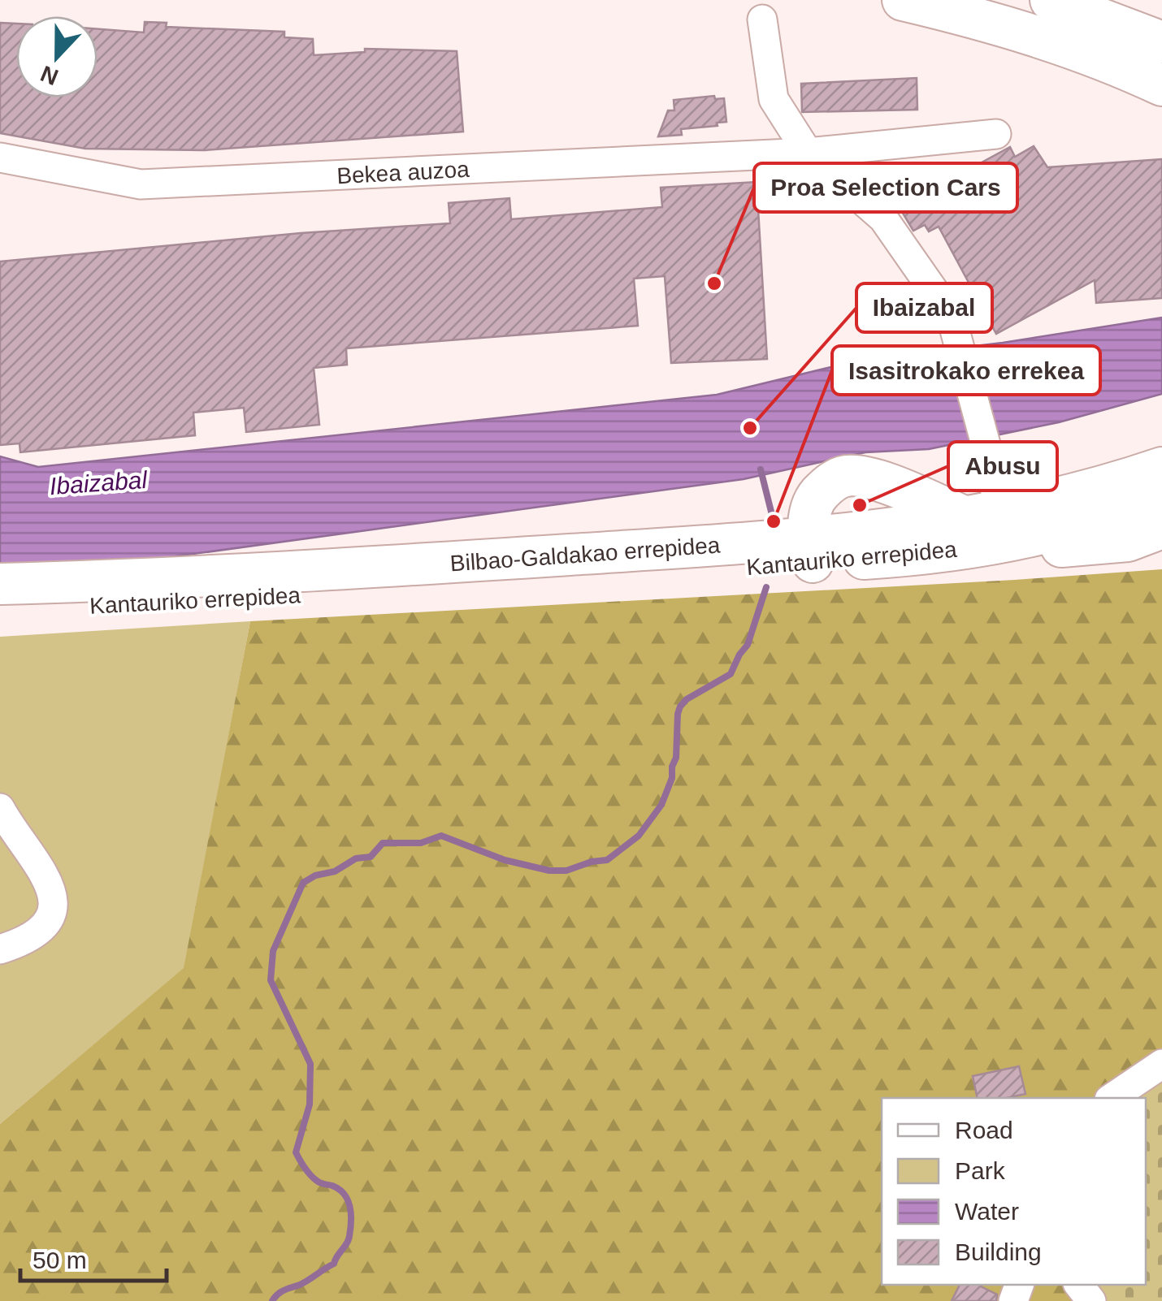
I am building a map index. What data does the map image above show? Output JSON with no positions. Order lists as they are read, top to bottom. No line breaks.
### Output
{"streets":{"highway":["Bilbao-Galdakao errepidea","Kantauriko errepidea"],"street":["Bekea auzoa"]},"crossings":[["Bilbao-Galdakao errepidea","Kantauriko errepidea"]],"water":["Ibaizabal"],"places":["Proa Selection Cars","Ibaizabal","Abusu","Isasitrokako errekea"],"legend":["Road","Park","Water","Building"],"scale_bar":"50 m","north":"bottom"}
